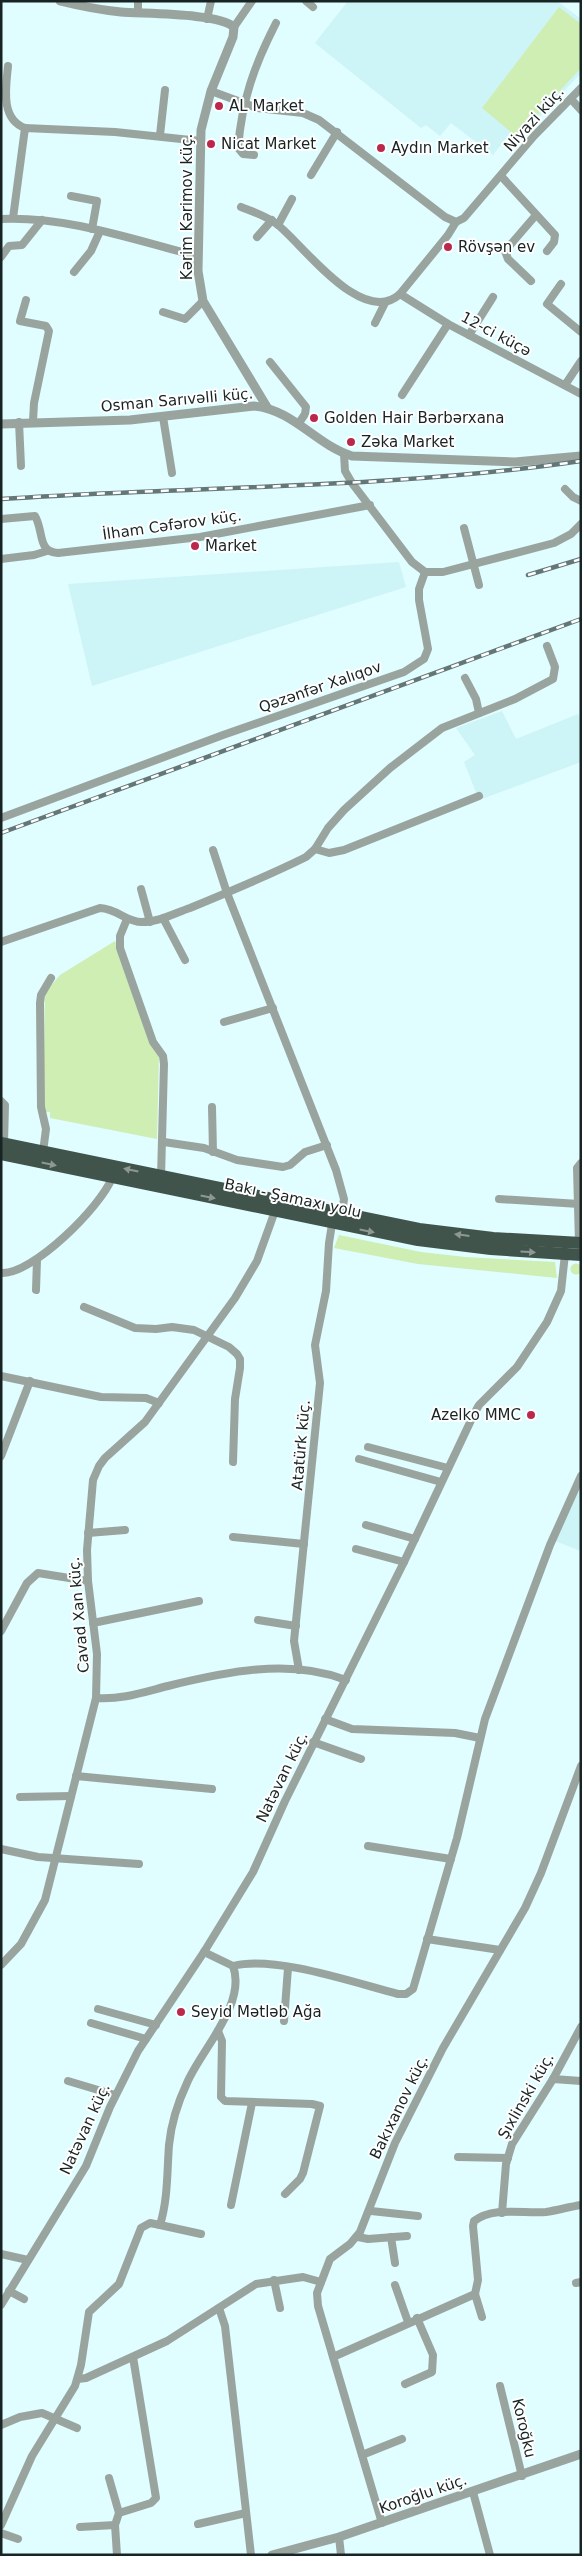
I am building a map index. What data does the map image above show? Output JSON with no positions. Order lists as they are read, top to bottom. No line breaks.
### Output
{"streets":{"highway":["Bakı - Şamaxı yolu"],"street":["Niyazi küç.","Kərim Kərimov küç.","12-ci küçə","Osman Sarıvəlli küç.","İlham Cəfərov küç.","Qəzənfər Xalıqov","Atatürk küç.","Cavad Xan küç.","Natəvan küç.","Şıxlinski küç.","Bakıxanov küç.","Koroğku","Koroğlu küç."]},"crossings":[["Kərim Kərimov küç.","Osman Sarıvəlli küç."],["Bakı - Şamaxı yolu","Atatürk küç."],["Bakı - Şamaxı yolu","Cavad Xan küç."],["Bakı - Şamaxı yolu","Natəvan küç."],["Bakıxanov küç.","Koroğlu küç."],["Koroğku","Koroğlu küç."]],"places":["AL Market","Nicat Market","Aydın Market","Rövşən ev","Golden Hair Bərbərxana","Zəka Market","Market","Azelko MMC","Seyid Mətləb Ağa"]}
